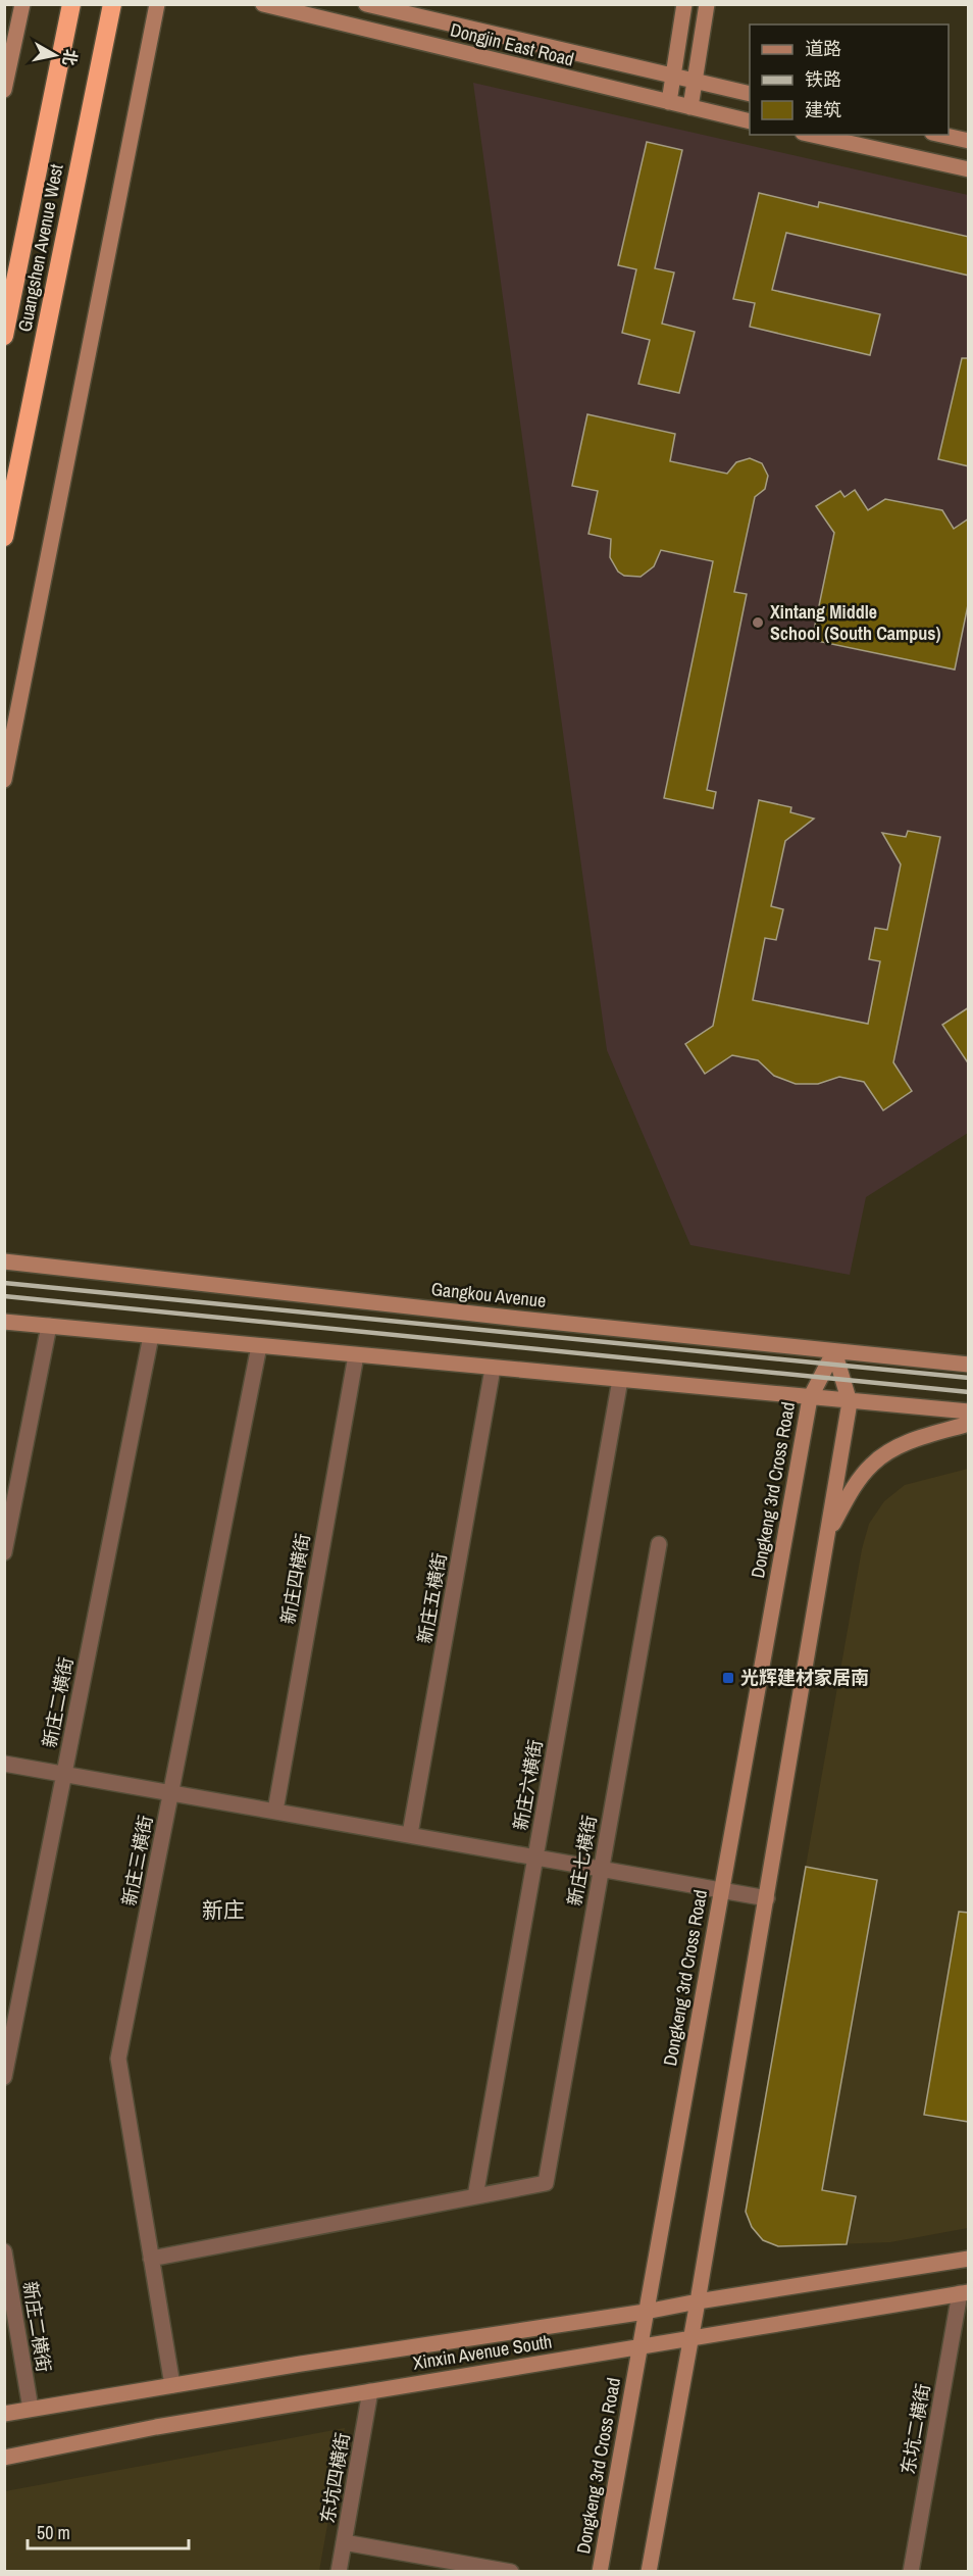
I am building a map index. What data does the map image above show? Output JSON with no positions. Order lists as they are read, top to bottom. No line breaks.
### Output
{"streets":{"highway":["Guangshen Avenue West"],"street":["Dongjin East Road","Gangkou Avenue","Dongkeng 3rd Cross Road","新庄四横街","新庄五横街","新庄二横街","新庄六横街","新庄三横街","新庄七横街","Xinxin Avenue South","东坑二横街","东坑四横街"]},"crossings":[["Gangkou Avenue","Dongkeng 3rd Cross Road"],["Dongkeng 3rd Cross Road","Xinxin Avenue South"],["新庄二横街","Xinxin Avenue South"],["新庄六横街","新庄七横街"],["新庄三横街","Xinxin Avenue South"],["Xinxin Avenue South","东坑二横街"],["Xinxin Avenue South","东坑四横街"]],"districts":["新庄"],"places":{"other":["Xintang Middle School (South Campus)"],"transit":["光辉建材家居南"]},"legend":["道路","铁路","建筑"],"scale_bar":"50 m","north":"right"}
